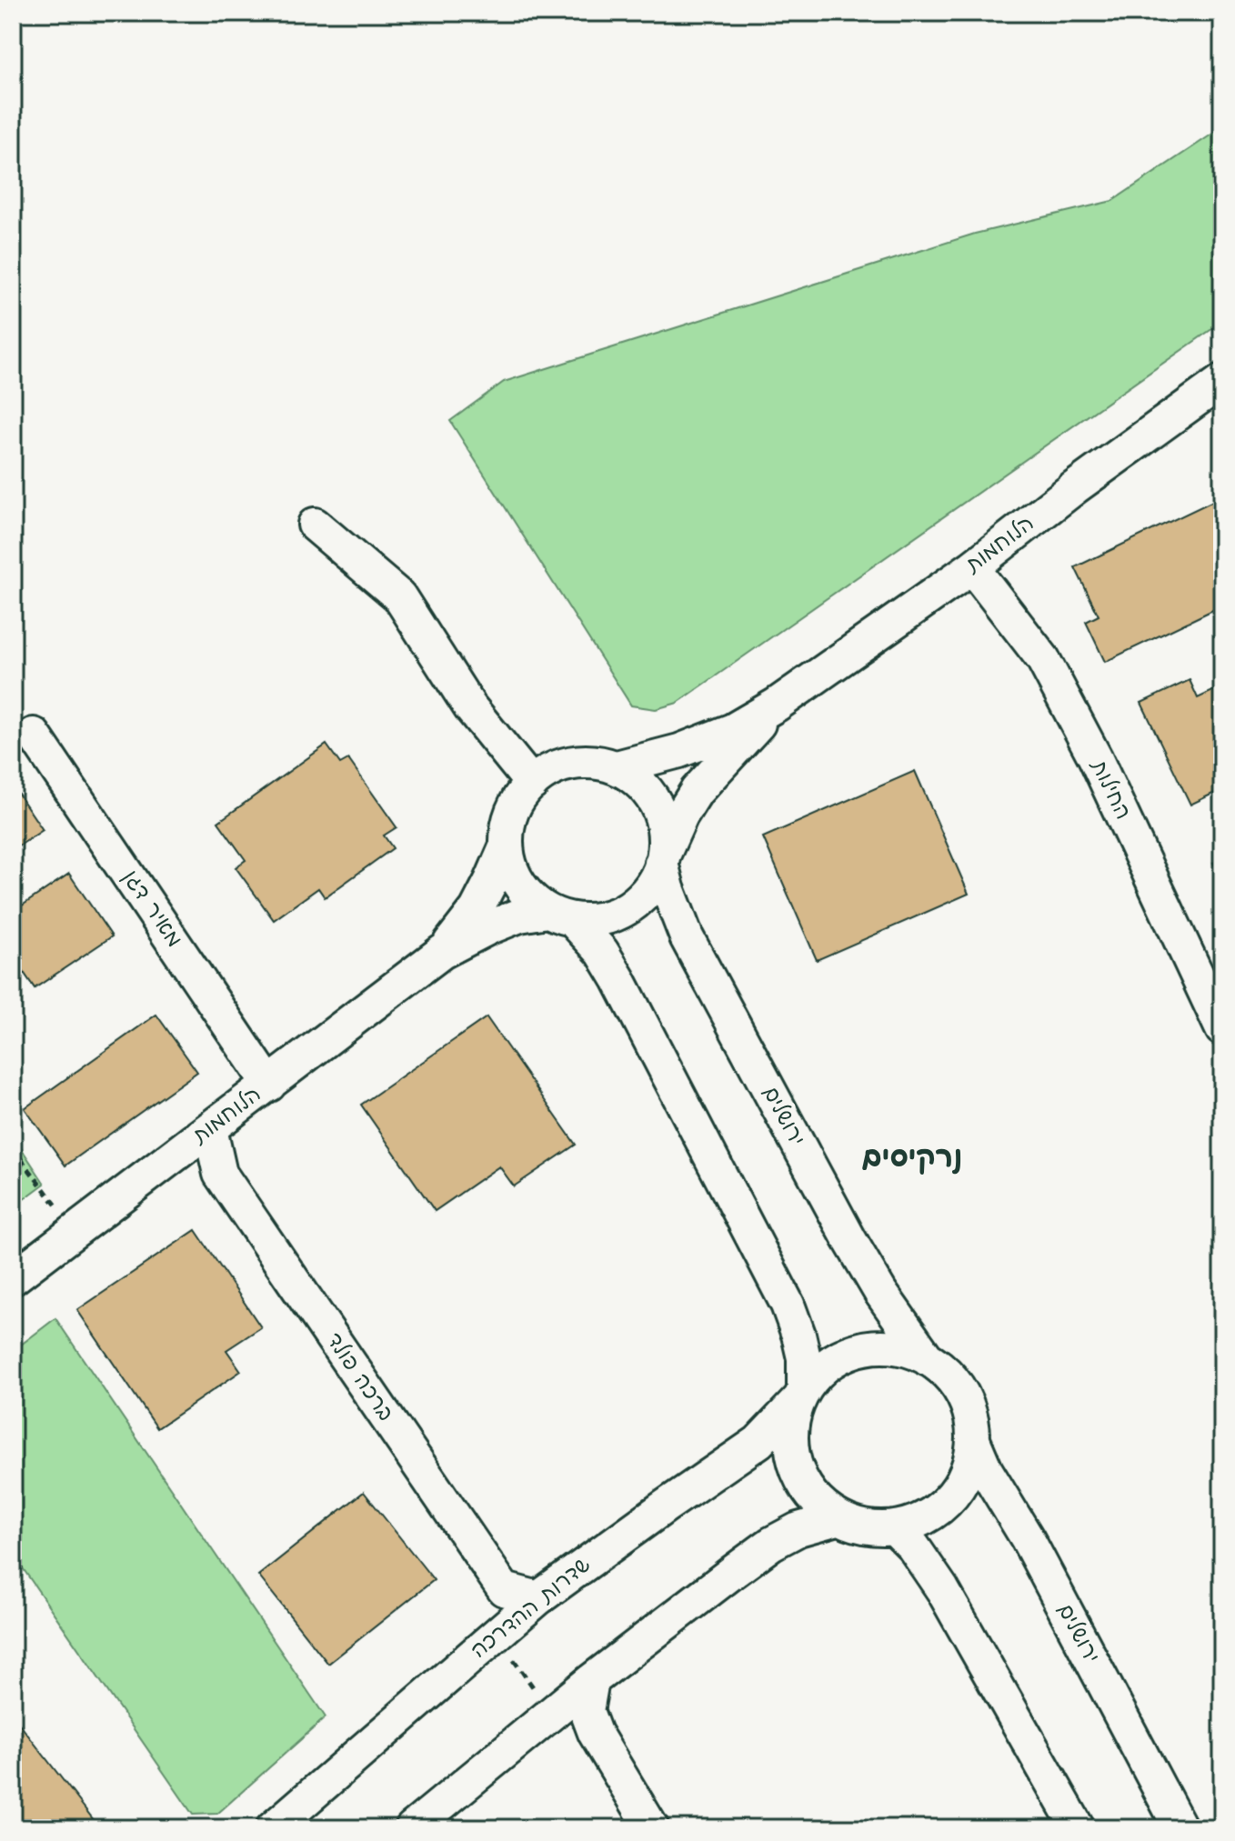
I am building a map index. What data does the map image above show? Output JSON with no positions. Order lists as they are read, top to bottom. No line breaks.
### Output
{"streets":{"street":["הלוחמות","החילות","מאיר דגן","ירושלים","ברכה פולד","שדרות ההדרכה"]},"crossings":[["הלוחמות","החילות"],["הלוחמות","מאיר דגן"],["הלוחמות","ירושלים"],["הלוחמות","ברכה פולד"],["ירושלים","שדרות ההדרכה"],["ברכה פולד","שדרות ההדרכה"]],"districts":["נרקיסים"]}
